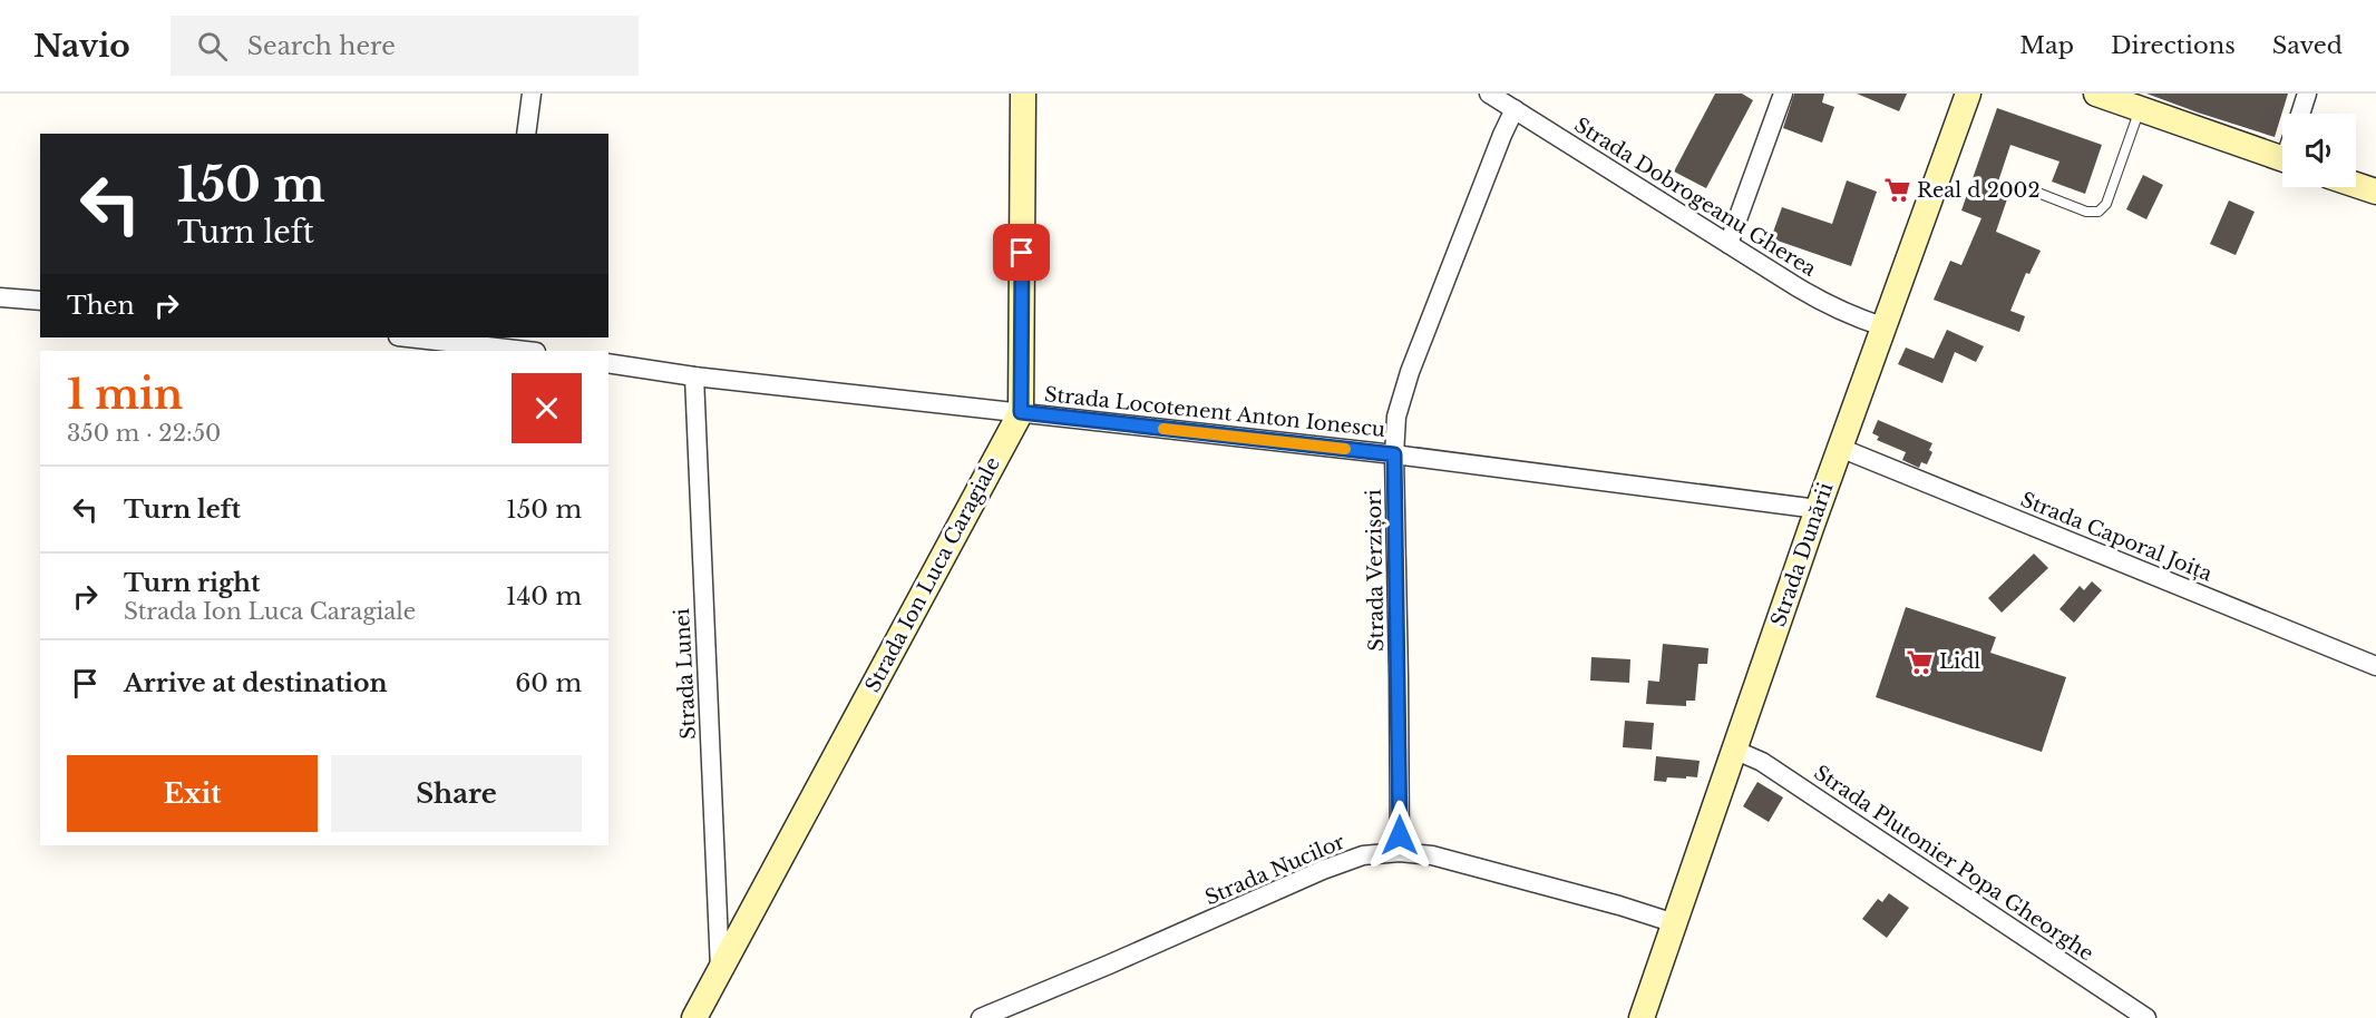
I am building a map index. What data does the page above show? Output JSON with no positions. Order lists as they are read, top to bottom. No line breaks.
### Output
{"streets":{"street":["Strada Dobrogeanu Gherea","Strada Locotenent Anton Ionescu","Strada Caporal Joița","Strada Dunării","Strada Verzișori","Strada Ion Luca Caragiale","Strada Lunei","Strada Plutonier Popa Gheorghe","Strada Nucilor"]},"crossings":[["Strada Dobrogeanu Gherea","Strada Dunării"],["Strada Dobrogeanu Gherea","Strada Verzișori"],["Strada Locotenent Anton Ionescu","Strada Dunării"],["Strada Locotenent Anton Ionescu","Strada Verzișori"],["Strada Locotenent Anton Ionescu","Strada Ion Luca Caragiale"],["Strada Locotenent Anton Ionescu","Strada Lunei"],["Strada Caporal Joița","Strada Dunării"],["Strada Dunării","Strada Plutonier Popa Gheorghe"],["Strada Dunării","Strada Nucilor"],["Strada Verzișori","Strada Nucilor"],["Strada Ion Luca Caragiale","Strada Lunei"]],"places":{"supermarket":["Real d 2002","Lidl"]},"page":{"header":"Navio","search":"Search here","nav":["Map","Directions","Saved"],"turn":["150 m","Turn left"],"then":"Then","heading":["1 min","350 m · 22:50"],"list":[{"name":"Turn left","value":"150 m"},{"name":"Turn right","note":"Strada Ion Luca Caragiale","value":"140 m"},{"name":"Arrive at destination","value":"60 m"}],"buttons":["Exit","Share"]}}
